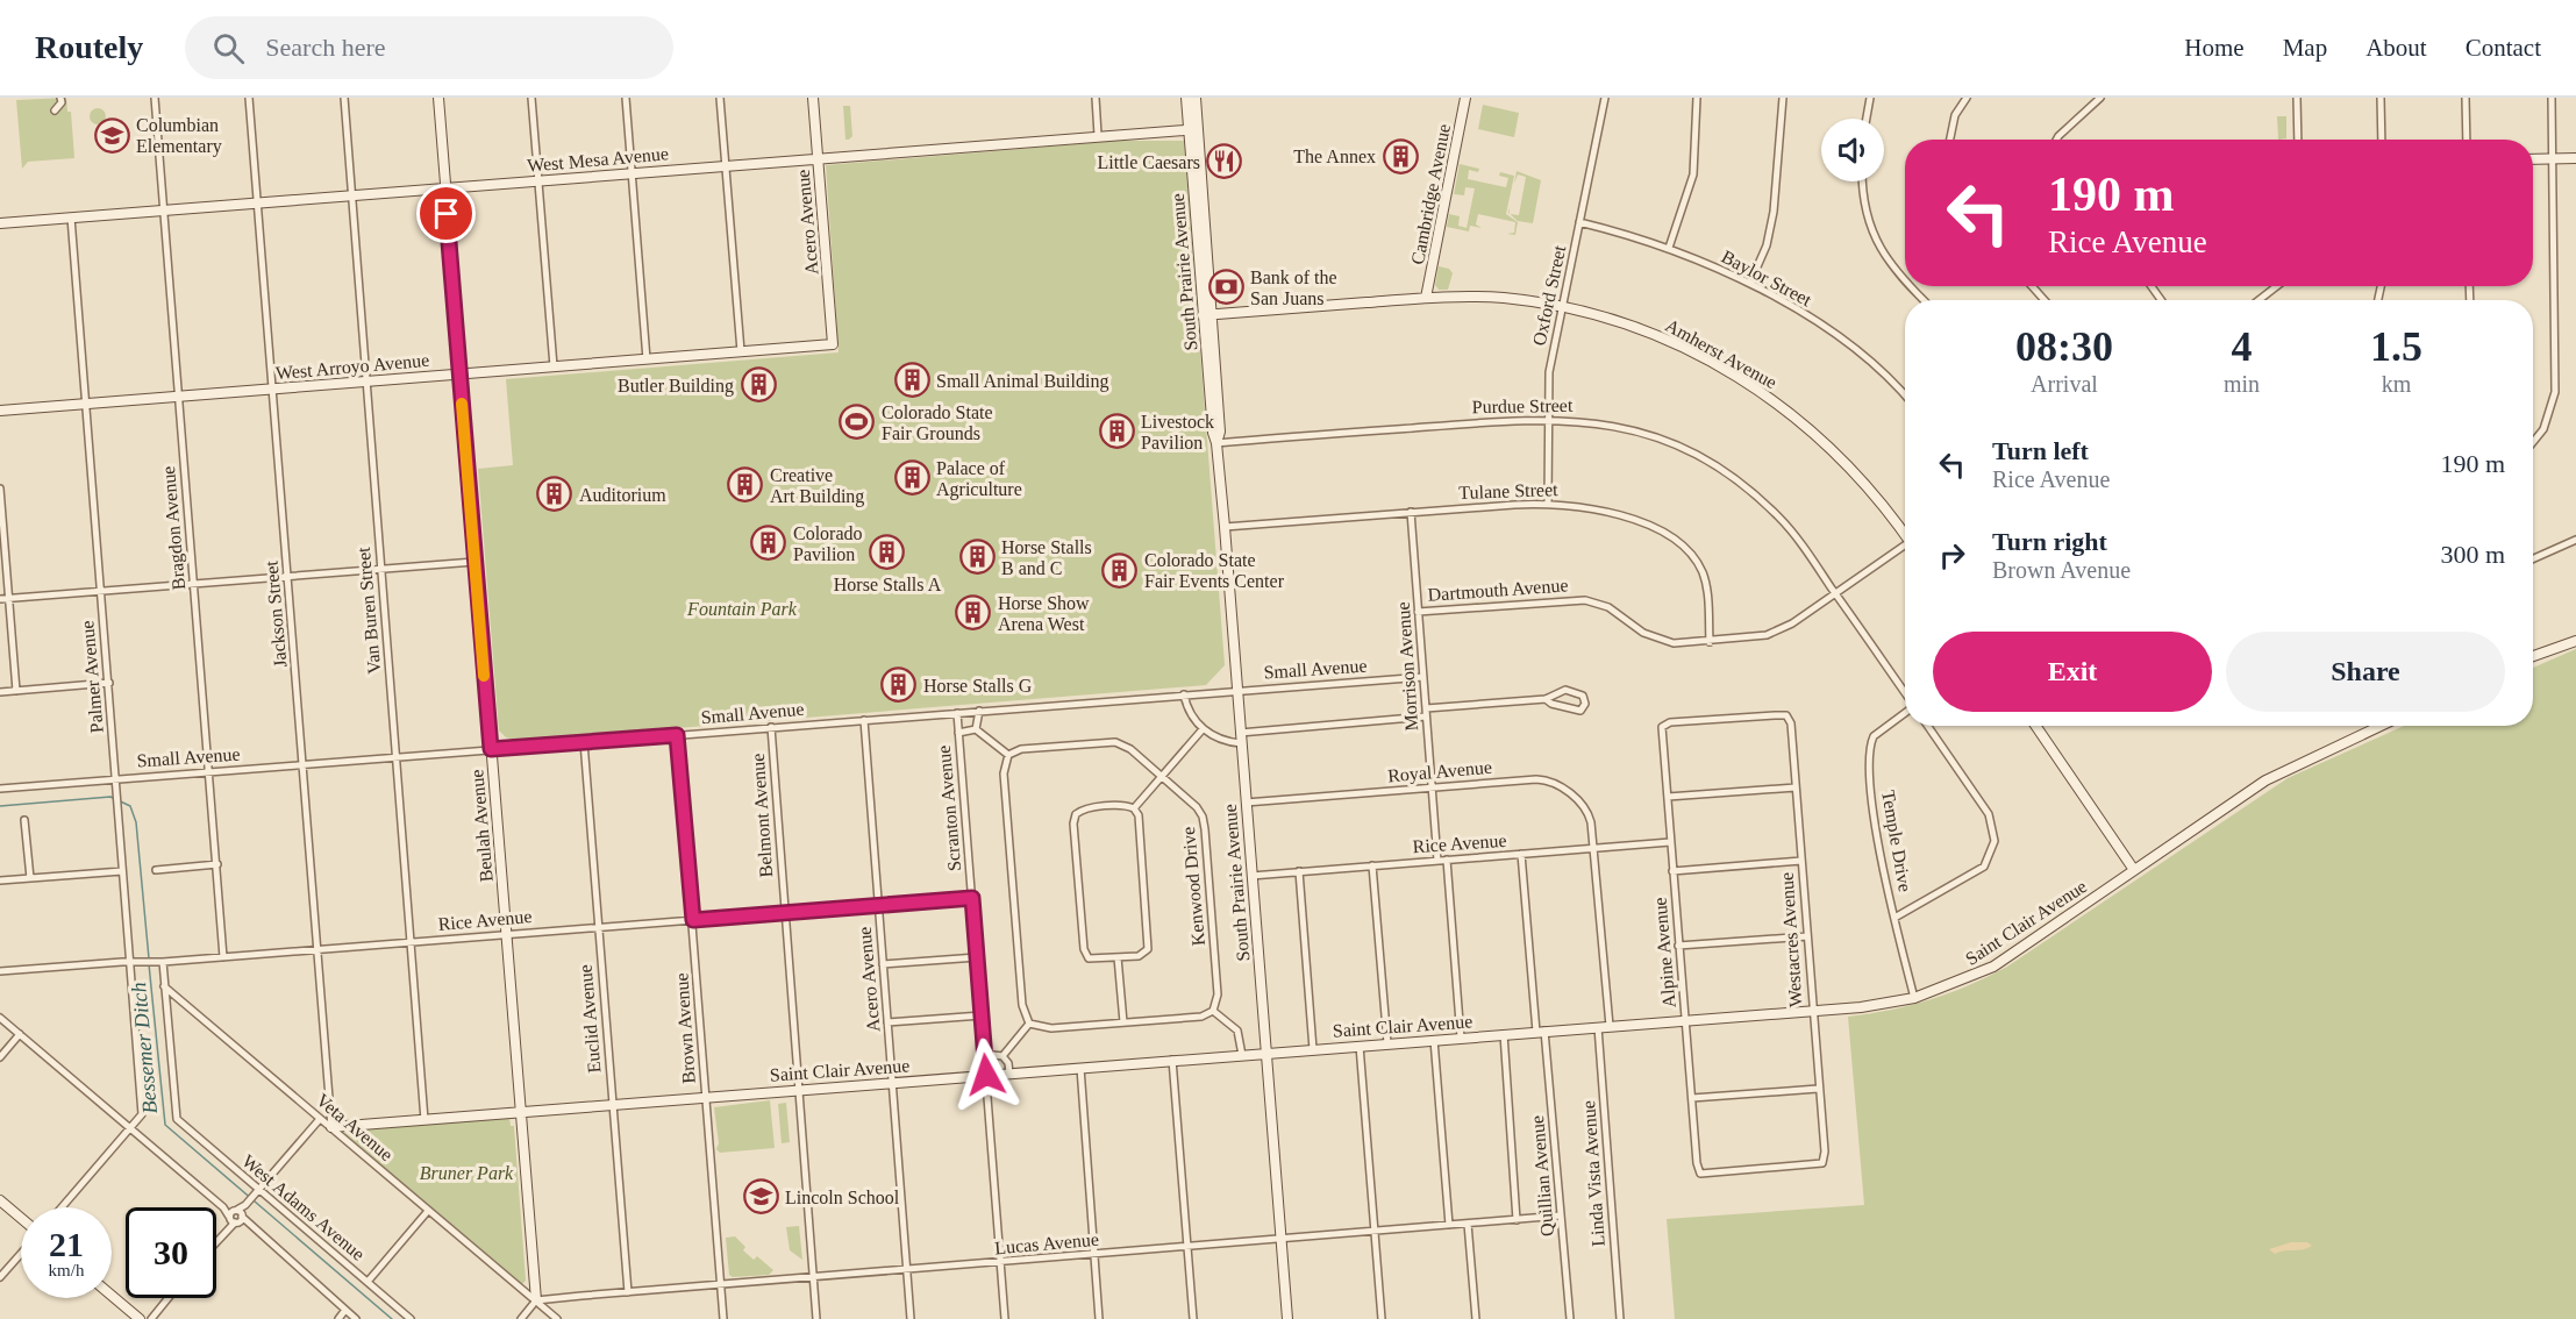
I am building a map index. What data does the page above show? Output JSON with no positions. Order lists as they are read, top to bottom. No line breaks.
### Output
{"streets":{"street":["West Mesa Avenue","Cambridge Avenue","Acero Avenue","South Prairie Avenue","Baylor Street","Oxford Street","Amherst Avenue","West Arroyo Avenue","Purdue Street","Tulane Street","Bragdon Avenue","Dartmouth Avenue","Van Buren Street","Jackson Street","Morrison Avenue","Small Avenue","Palmer Avenue","Royal Avenue","Scranton Avenue","Belmont Avenue","Beulah Avenue","Temple Drive","Rice Avenue","Kenwood Drive","Saint Clair Avenue","Westacres Avenue","Alpine Avenue","Euclid Avenue","Brown Avenue","Veta Avenue","Linda Vista Avenue","Quillian Avenue","West Adams Avenue","Lucas Avenue"]},"crossings":[["West Mesa Avenue","Acero Avenue"],["West Mesa Avenue","South Prairie Avenue"],["West Mesa Avenue","Bragdon Avenue"],["West Mesa Avenue","Van Buren Street"],["West Mesa Avenue","Jackson Street"],["West Mesa Avenue","Palmer Avenue"],["West Mesa Avenue","Beulah Avenue"],["Cambridge Avenue","Amherst Avenue"],["Acero Avenue","West Arroyo Avenue"],["Acero Avenue","Small Avenue"],["Acero Avenue","Rice Avenue"],["Acero Avenue","Saint Clair Avenue"],["Acero Avenue","Lucas Avenue"],["South Prairie Avenue","Amherst Avenue"],["South Prairie Avenue","Purdue Street"],["South Prairie Avenue","Tulane Street"],["South Prairie Avenue","Small Avenue"],["South Prairie Avenue","Royal Avenue"],["South Prairie Avenue","Rice Avenue"],["South Prairie Avenue","Saint Clair Avenue"],["South Prairie Avenue","Lucas Avenue"],["Baylor Street","Oxford Street"],["Oxford Street","Amherst Avenue"],["Oxford Street","Purdue Street"],["Oxford Street","Tulane Street"],["West Arroyo Avenue","Bragdon Avenue"],["West Arroyo Avenue","Van Buren Street"],["West Arroyo Avenue","Jackson Street"],["West Arroyo Avenue","Palmer Avenue"],["West Arroyo Avenue","Beulah Avenue"],["Purdue Street","Dartmouth Avenue"],["Tulane Street","Dartmouth Avenue"],["Tulane Street","Morrison Avenue"],["Bragdon Avenue","Small Avenue"],["Bragdon Avenue","Rice Avenue"],["Dartmouth Avenue","Morrison Avenue"],["Van Buren Street","Small Avenue"],["Van Buren Street","Rice Avenue"],["Van Buren Street","Saint Clair Avenue"],["Jackson Street","Small Avenue"],["Jackson Street","Rice Avenue"],["Jackson Street","Saint Clair Avenue"],["Jackson Street","Veta Avenue"],["Morrison Avenue","Small Avenue"],["Morrison Avenue","Royal Avenue"],["Morrison Avenue","Rice Avenue"],["Small Avenue","Palmer Avenue"],["Small Avenue","Scranton Avenue"],["Small Avenue","Belmont Avenue"],["Small Avenue","Beulah Avenue"],["Small Avenue","Euclid Avenue"],["Small Avenue","Brown Avenue"],["Palmer Avenue","Rice Avenue"],["Royal Avenue","Rice Avenue"],["Royal Avenue","Saint Clair Avenue"],["Scranton Avenue","Rice Avenue"],["Scranton Avenue","Saint Clair Avenue"],["Scranton Avenue","Lucas Avenue"],["Belmont Avenue","Rice Avenue"],["Belmont Avenue","Saint Clair Avenue"],["Belmont Avenue","Lucas Avenue"],["Beulah Avenue","Rice Avenue"],["Beulah Avenue","Saint Clair Avenue"],["Beulah Avenue","Veta Avenue"],["Beulah Avenue","Lucas Avenue"],["Temple Drive","Saint Clair Avenue"],["Rice Avenue","Alpine Avenue"],["Rice Avenue","Euclid Avenue"],["Rice Avenue","Brown Avenue"],["Rice Avenue","Quillian Avenue"],["Saint Clair Avenue","Westacres Avenue"],["Saint Clair Avenue","Alpine Avenue"],["Saint Clair Avenue","Euclid Avenue"],["Saint Clair Avenue","Brown Avenue"],["Saint Clair Avenue","Veta Avenue"],["Saint Clair Avenue","Linda Vista Avenue"],["Saint Clair Avenue","Quillian Avenue"],["Westacres Avenue","Alpine Avenue"],["Euclid Avenue","Lucas Avenue"],["Brown Avenue","Lucas Avenue"],["Veta Avenue","West Adams Avenue"],["Veta Avenue","Lucas Avenue"],["Quillian Avenue","Lucas Avenue"]],"water":["Bessemer Ditch"],"parks":["Fountain Park","Bruner Park"],"places":{"school or university":["Columbian Elementary","Lincoln School"],"building":["The Annex","Small Animal Building","Butler Building","Livestock Pavilion","Palace of Agriculture","Creative Art Building","Auditorium","Colorado Pavilion","Horse Stalls A","Horse Stalls B and C","Colorado State Fair Events Center","Horse Show Arena West","Horse Stalls G"],"restaurant":["Little Caesars"],"bank":["Bank of the San Juans"],"sports":["Colorado State Fair Grounds"]},"page":{"header":"Routely","search":"Search here","nav":["Home","Map","About","Contact"],"turn":["190 m","Rice Avenue"],"eta":["08:30","Arrival","4","min","1.5","km"],"list":[{"name":"Turn left","note":"Rice Avenue","value":"190 m"},{"name":"Turn right","note":"Brown Avenue","value":"300 m"}],"buttons":["Exit","Share"],"speed":"21 km/h","limit":"30"}}
